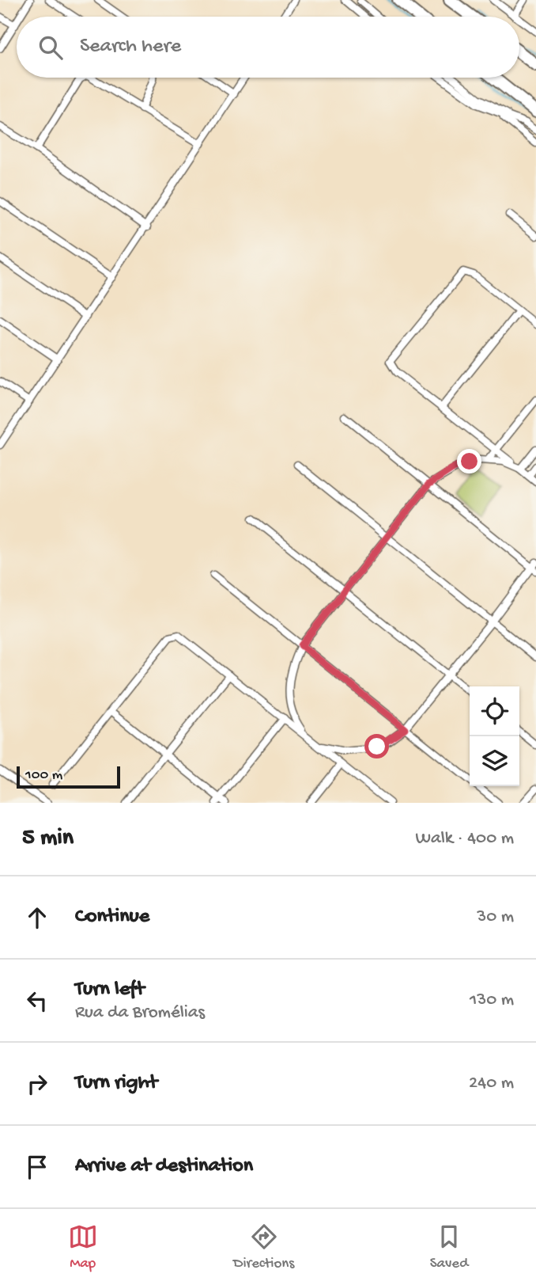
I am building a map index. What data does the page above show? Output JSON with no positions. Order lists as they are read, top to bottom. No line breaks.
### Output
{"scale_bar":"100 m","page":{"search":"Search here","scale":"100 m","heading":["5 min","Walk · 400 m"],"list":[["Continue","30 m"],["Turn left","Rua da Bromélias","130 m"],["Turn right","240 m"],"Arrive at destination"],"nav":["Map","Directions","Saved"]}}
